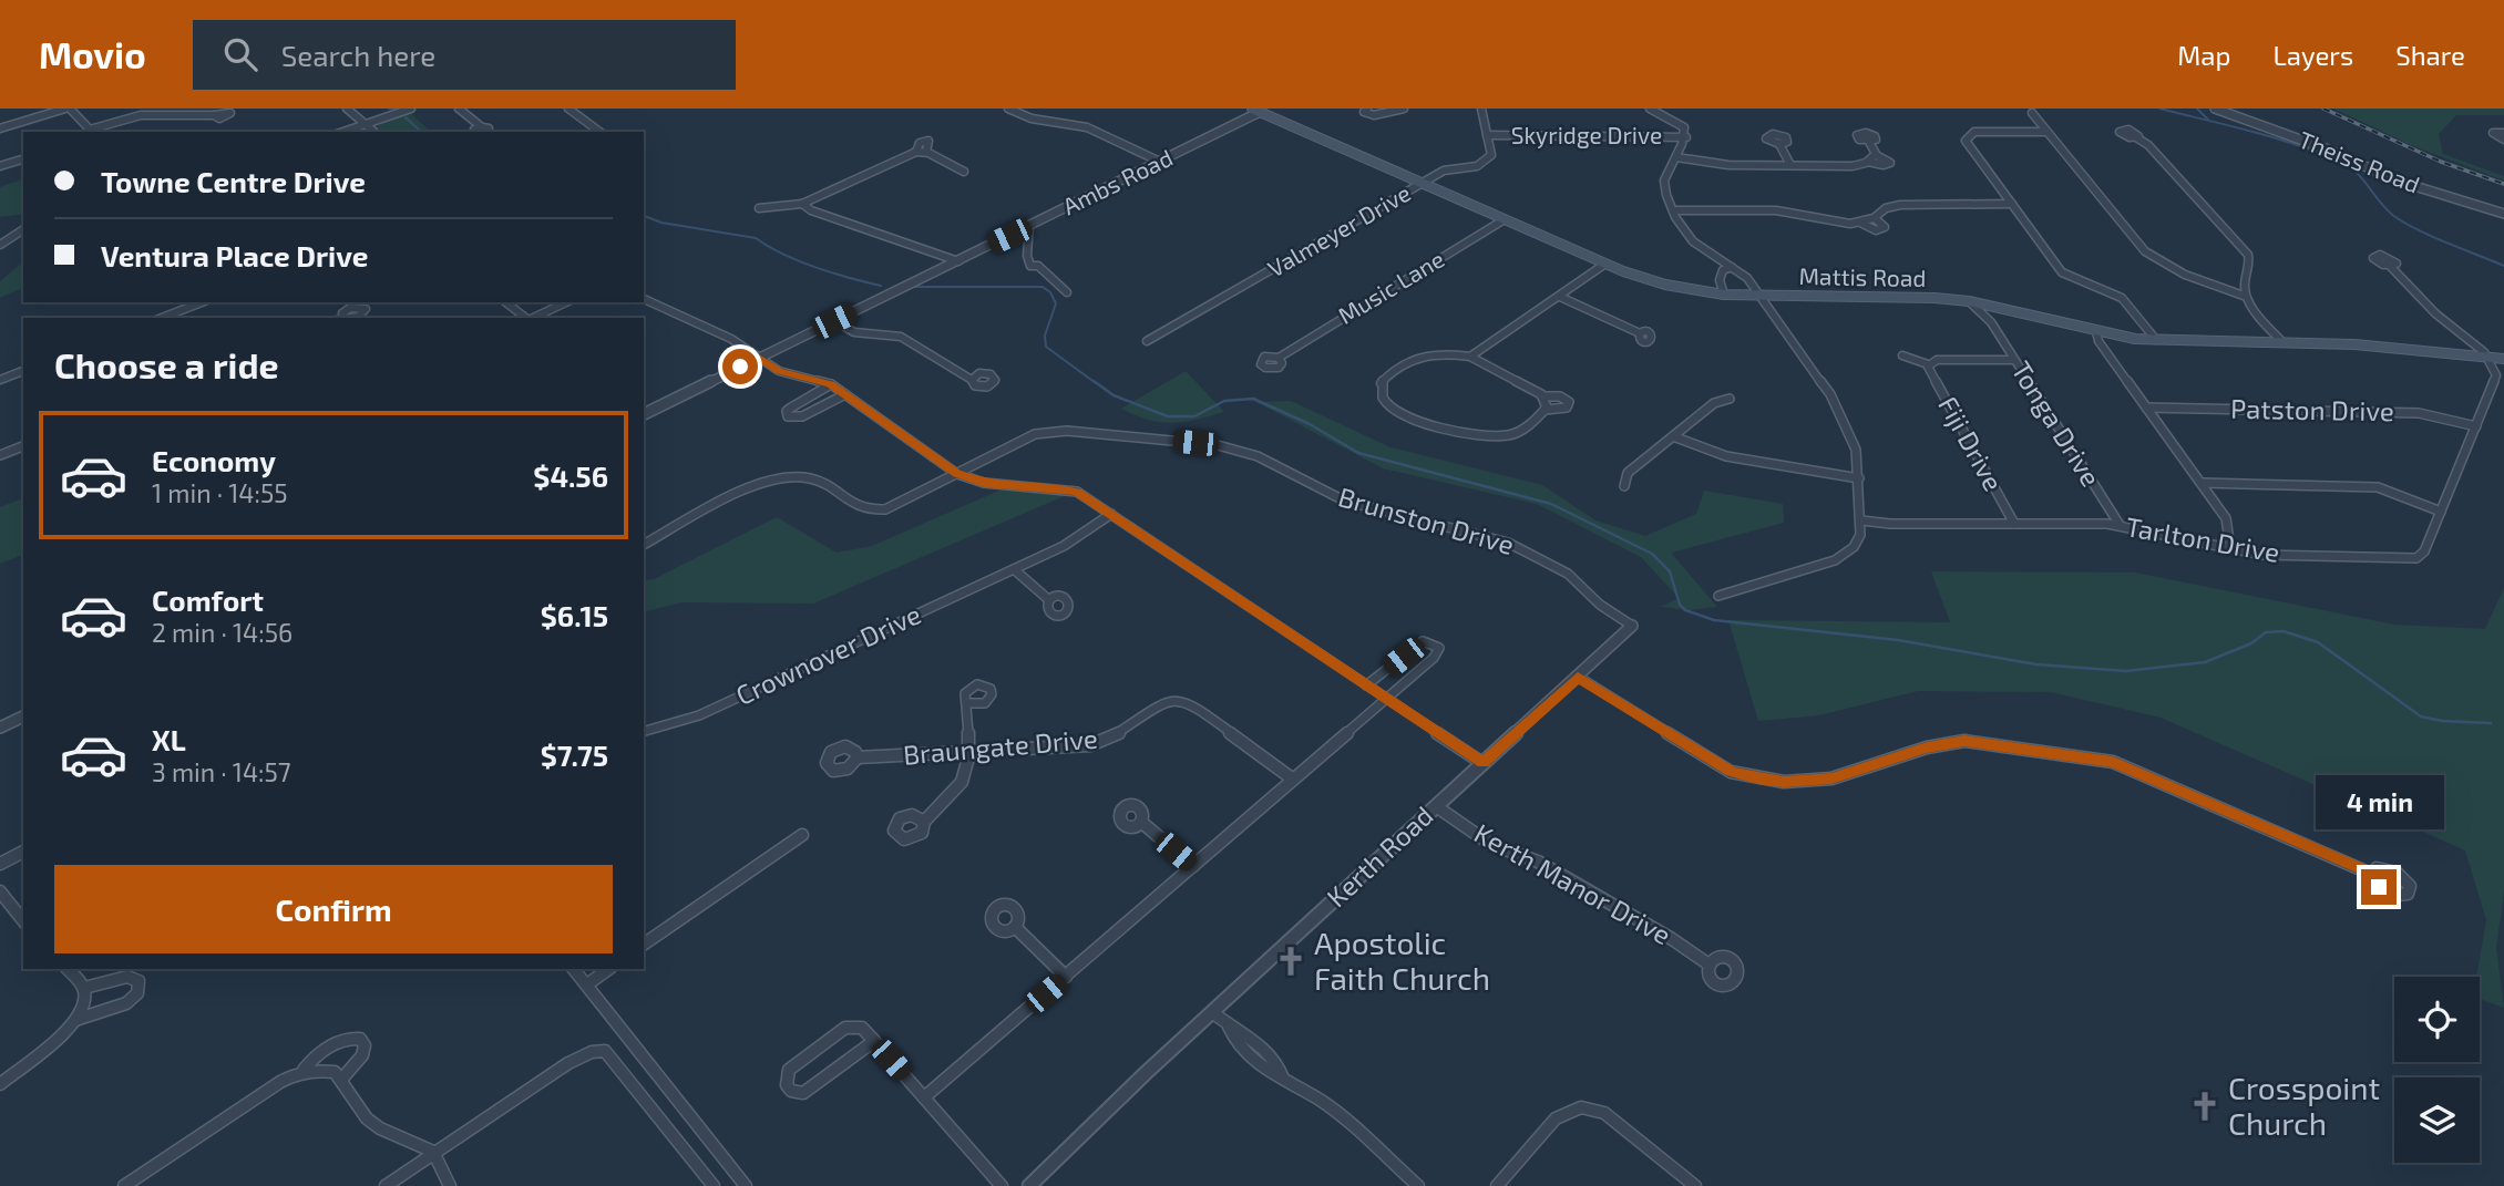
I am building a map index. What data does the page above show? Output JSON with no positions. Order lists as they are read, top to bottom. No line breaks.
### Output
{"streets":{"main road":["Mattis Road"],"street":["Skyridge Drive","Theiss Road","Ambs Road","Valmeyer Drive","Music Lane","Patston Drive","Tonga Drive","Fiji Drive","Brunston Drive","Tarlton Drive","Crownover Drive","Braungate Drive","Kerth Road","Kerth Manor Drive"]},"crossings":[["Skyridge Drive","Valmeyer Drive"],["Ambs Road","Mattis Road"],["Valmeyer Drive","Mattis Road"],["Mattis Road","Music Lane"],["Mattis Road","Tonga Drive"],["Mattis Road","Tarlton Drive"],["Patston Drive","Tarlton Drive"],["Tonga Drive","Fiji Drive"],["Tonga Drive","Tarlton Drive"],["Fiji Drive","Tarlton Drive"],["Brunston Drive","Kerth Road"],["Kerth Road","Kerth Manor Drive"]],"places":{"church":["Apostolic Faith Church","Crosspoint Church"]},"page":{"header":"Movio","search":"Search here","nav":["Map","Layers","Share"],"banner":["Towne Centre Drive","Ventura Place Drive"],"heading":"Choose a ride","list":[{"name":"Economy","note":"1 min · 14:55","value":"$4.56"},{"name":"Comfort","note":"2 min · 14:56","value":"$6.15"},{"name":"XL","note":"3 min · 14:57","value":"$7.75"}],"bubble":"4 min","buttons":"Confirm"}}
